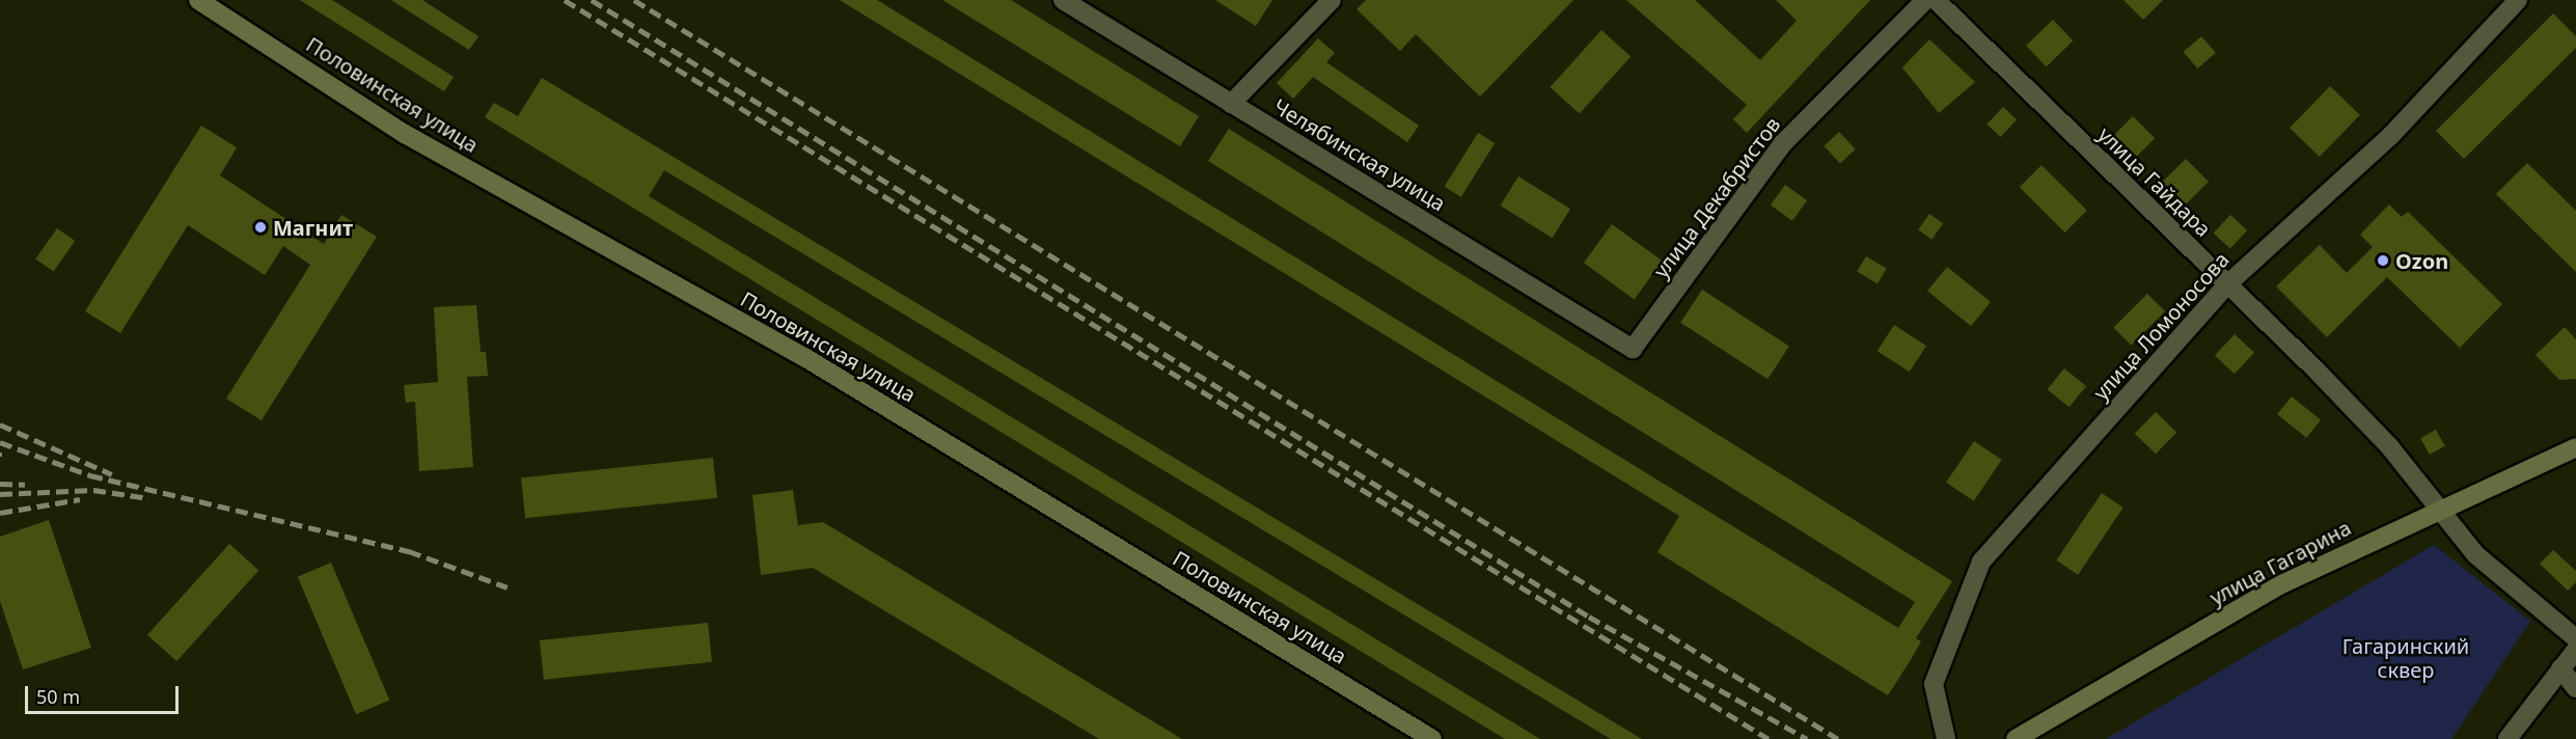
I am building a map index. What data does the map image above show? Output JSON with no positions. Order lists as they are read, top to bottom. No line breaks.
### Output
{"streets":{"main road":["Половинская улица","улица Гагарина"],"street":["Челябинская улица","улица Гайдара","улица Декабристов","улица Ломоносова"]},"crossings":[["Челябинская улица","улица Декабристов"],["улица Гайдара","улица Ломоносова"],["улица Гайдара","улица Гагарина"]],"parks":["Гагаринский сквер"],"places":["Магнит","Ozon"],"scale_bar":"50 m"}
